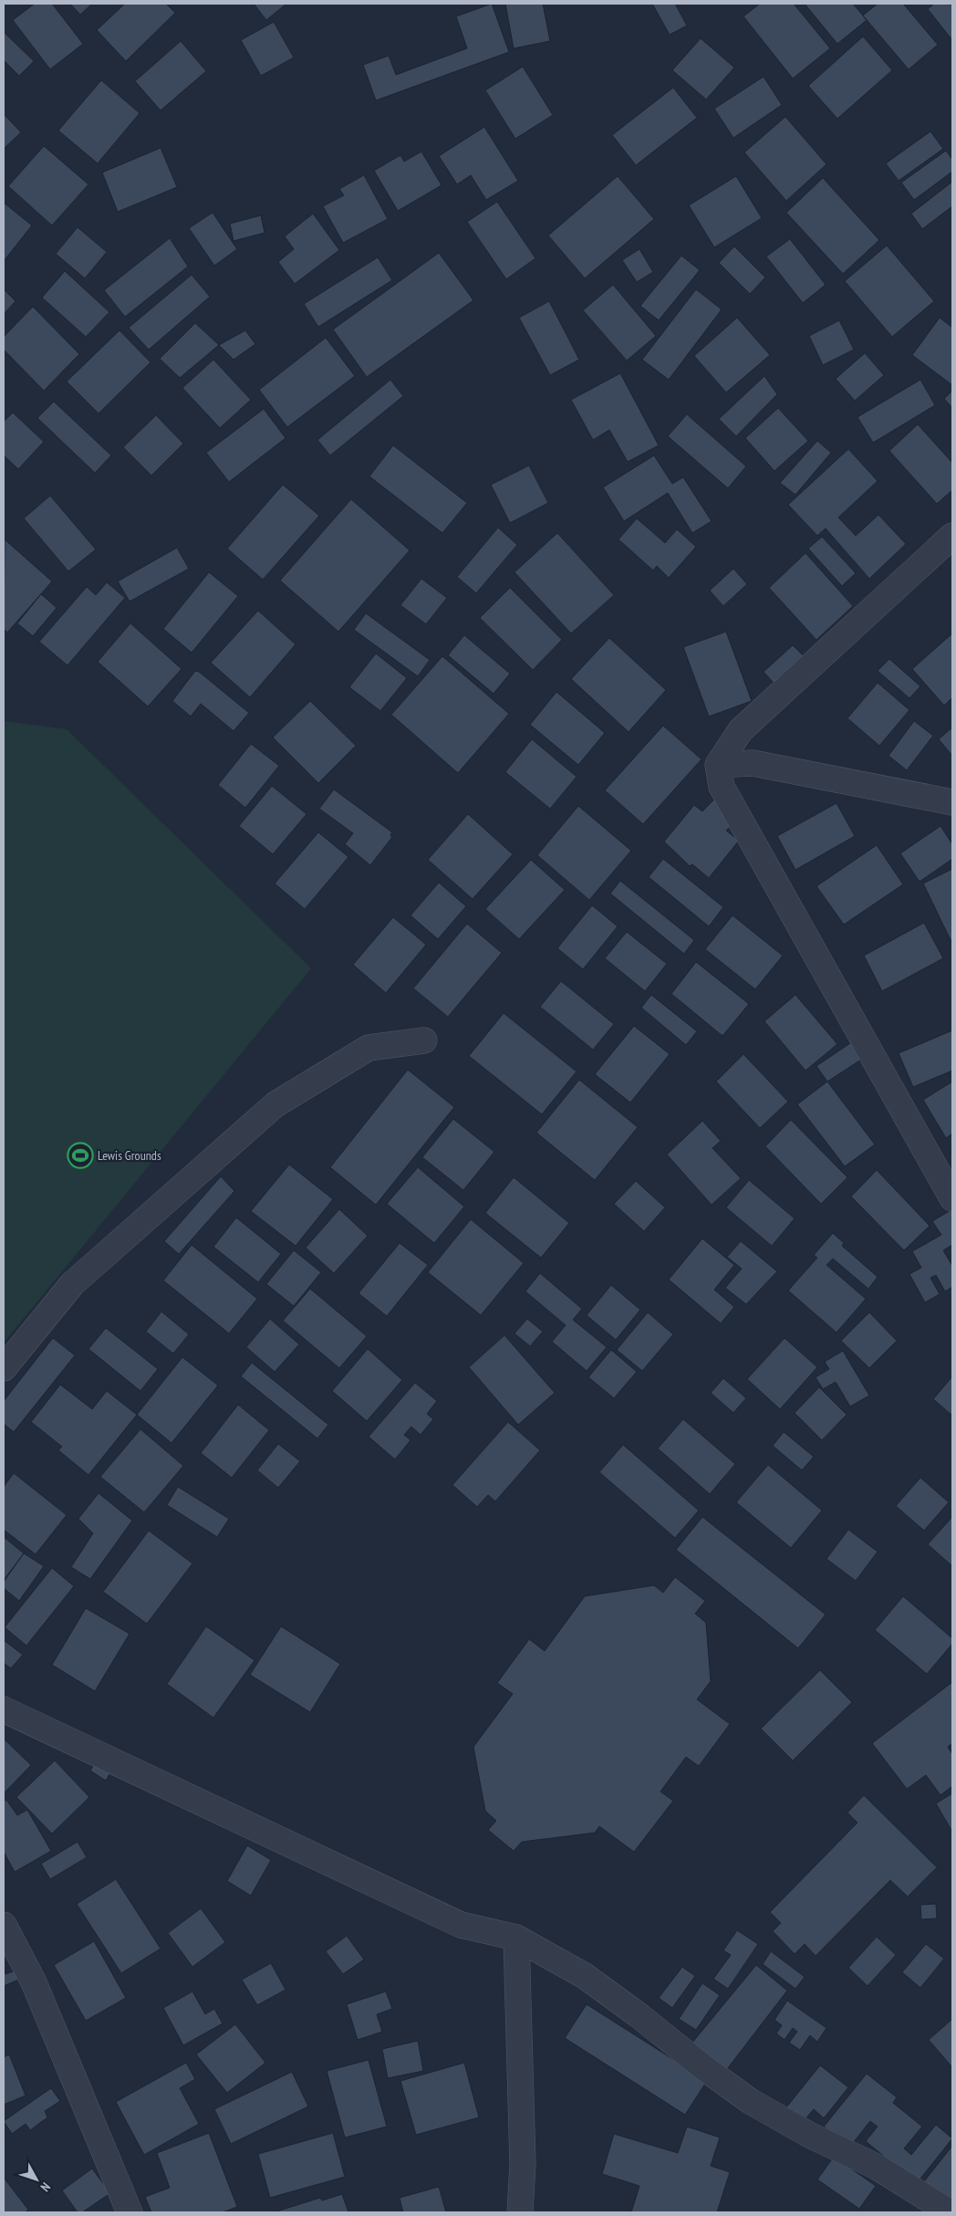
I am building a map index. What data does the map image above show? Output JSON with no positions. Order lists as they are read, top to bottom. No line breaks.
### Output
{"places":{"sports":["Lewis Grounds"]},"north":"bottom right"}
